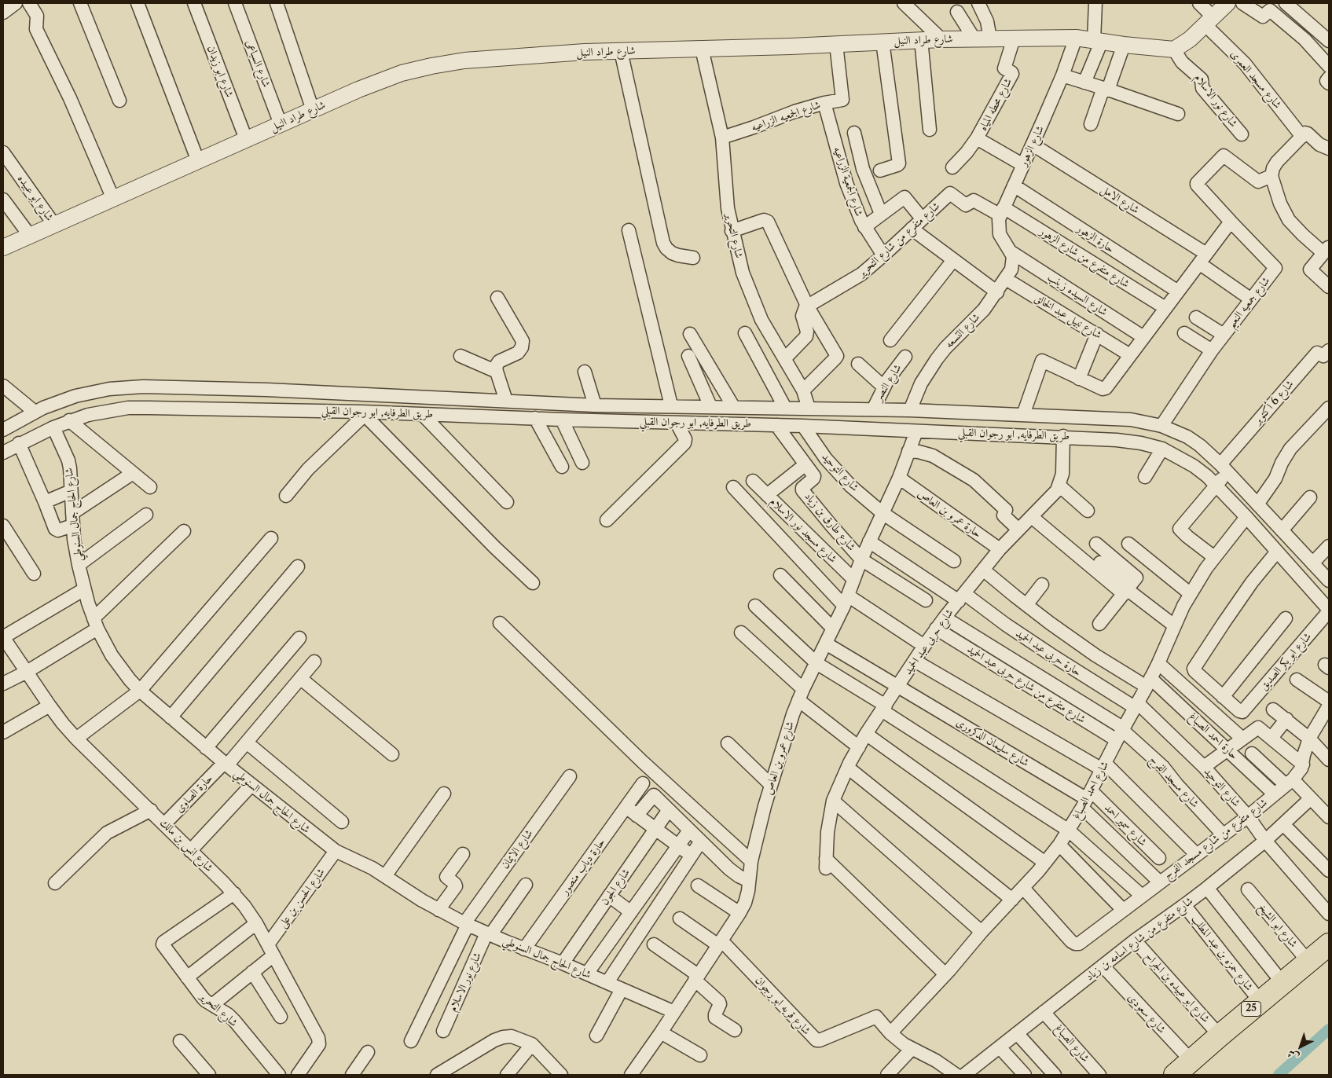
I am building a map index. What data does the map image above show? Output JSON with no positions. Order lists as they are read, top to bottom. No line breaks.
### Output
{"streets":{"highway":["25"],"street":["شارع طراد النيل","شارع السباعى","شارع ابو زيدان","شارع مسجد العمرى","شارع نور الاسلام","شارع محطه المياه","شارع الجمعيه الزراعيه","شارع الزهور","شارع الجمعية الزراعيه","شارع ابو عبيده","شارع الامل","شارع التحرير","حارة الزهور","شارع متفرع من شارع التحرير","شارع متفرع من شارع الزهور","شارع السيده زينب","شارع جمعيه النعيم","شارع نبيل عبد الخالق","شارع التسعه","شارع النصر","شارع 6 أكتوبر","طريق الطرفايه, ابو رجوان القبلي","شارع التوحيد","حارة عمرو بن العاص","شارع الحاج جمال السنوطي","شارع طارق بن زياد","شارع مسجد نور الاسلام","شارع حربى عبد الحميد","حارة حربى عبد الحميد","شارع ابو بكر الصديق","شارع متفرع من شارع حربى عبد الحميد","حارة احمد الصباغ","شارع سليمان الدكرورى","شارع عمرو بن العاص","شارع مسجد الفرج","شارع احمد الصباغ","حارة الصاوى","شارع سمير احمد","شارع متفرع من شارع مسجد الفرج","شارع انس بن مالك","شارع الايمان","حارة دياب منصور","شارع الجون","شارع الحسن بن على","شارع ابو الشيخ","شارع متفرع من شارع اسامه بن زياد","شارع حمزه بن عبد المطلب","شارع ابو عبيده بن الجراح","شارع قريه ابو رجوان","شارع سعودى","شارع الصباغ"]},"crossings":[["شارع طراد النيل","شارع السباعى"],["شارع طراد النيل","شارع ابو زيدان"],["شارع طراد النيل","شارع نور الاسلام"],["شارع طراد النيل","شارع محطه المياه"],["شارع طراد النيل","شارع الجمعيه الزراعيه"],["شارع طراد النيل","شارع الزهور"],["شارع طراد النيل","شارع ابو عبيده"],["شارع طراد النيل","شارع التحرير"],["شارع نور الاسلام","شارع الحاج جمال السنوطي"],["شارع الجمعيه الزراعيه","شارع الجمعية الزراعيه"],["شارع الجمعيه الزراعيه","شارع التحرير"],["شارع الزهور","شارع الامل"],["شارع الزهور","حارة الزهور"],["شارع الزهور","شارع متفرع من شارع التحرير"],["شارع الزهور","شارع متفرع من شارع الزهور"],["شارع الزهور","شارع السيده زينب"],["شارع الزهور","شارع التسعه"],["شارع الجمعية الزراعيه","شارع متفرع من شارع التحرير"],["شارع الامل","شارع جمعيه النعيم"],["شارع التحرير","طريق الطرفايه, ابو رجوان القبلي"],["شارع التحرير","شارع انس بن مالك"],["شارع التحرير","شارع الحسن بن على"],["شارع متفرع من شارع التحرير","شارع متفرع من شارع الزهور"],["شارع السيده زينب","شارع التسعه"],["شارع جمعيه النعيم","طريق الطرفايه, ابو رجوان القبلي"],["شارع نبيل عبد الخالق","شارع التسعه"],["شارع التسعه","طريق الطرفايه, ابو رجوان القبلي"],["شارع النصر","طريق الطرفايه, ابو رجوان القبلي"],["شارع 6 أكتوبر","طريق الطرفايه, ابو رجوان القبلي"],["طريق الطرفايه, ابو رجوان القبلي","شارع التوحيد"],["طريق الطرفايه, ابو رجوان القبلي","شارع الحاج جمال السنوطي"],["طريق الطرفايه, ابو رجوان القبلي","شارع طارق بن زياد"],["طريق الطرفايه, ابو رجوان القبلي","شارع حربى عبد الحميد"],["طريق الطرفايه, ابو رجوان القبلي","شارع ابو بكر الصديق"],["طريق الطرفايه, ابو رجوان القبلي","شارع عمرو بن العاص"],["طريق الطرفايه, ابو رجوان القبلي","شارع احمد الصباغ"],["شارع التوحيد","حارة حربى عبد الحميد"],["شارع التوحيد","شارع عمرو بن العاص"],["شارع التوحيد","شارع احمد الصباغ"],["شارع التوحيد","شارع متفرع من شارع مسجد الفرج"],["شارع التوحيد","شارع متفرع من شارع اسامه بن زياد"],["حارة عمرو بن العاص","شارع حربى عبد الحميد"],["حارة عمرو بن العاص","شارع عمرو بن العاص"],["شارع الحاج جمال السنوطي","شارع عمرو بن العاص"],["شارع الحاج جمال السنوطي","حارة الصاوى"],["شارع الحاج جمال السنوطي","شارع الايمان"],["شارع الحاج جمال السنوطي","حارة دياب منصور"],["شارع الحاج جمال السنوطي","شارع الجون"],["شارع الحاج جمال السنوطي","شارع الحسن بن على"],["شارع طارق بن زياد","شارع عمرو بن العاص"],["شارع مسجد نور الاسلام","شارع عمرو بن العاص"],["شارع حربى عبد الحميد","حارة حربى عبد الحميد"],["شارع حربى عبد الحميد","شارع متفرع من شارع حربى عبد الحميد"],["شارع حربى عبد الحميد","حارة احمد الصباغ"],["شارع حربى عبد الحميد","شارع سليمان الدكرورى"],["شارع حربى عبد الحميد","شارع احمد الصباغ"],["حارة حربى عبد الحميد","شارع عمرو بن العاص"],["حارة حربى عبد الحميد","شارع احمد الصباغ"],["شارع متفرع من شارع حربى عبد الحميد","شارع مسجد الفرج"],["شارع متفرع من شارع حربى عبد الحميد","شارع احمد الصباغ"],["حارة احمد الصباغ","شارع احمد الصباغ"],["حارة احمد الصباغ","شارع متفرع من شارع مسجد الفرج"],["شارع سليمان الدكرورى","شارع عمرو بن العاص"],["شارع سليمان الدكرورى","شارع احمد الصباغ"],["شارع سليمان الدكرورى","شارع سمير احمد"],["شارع عمرو بن العاص","شارع قريه ابو رجوان"],["شارع مسجد الفرج","شارع احمد الصباغ"],["شارع مسجد الفرج","شارع متفرع من شارع مسجد الفرج"],["شارع احمد الصباغ","شارع سمير احمد"],["شارع احمد الصباغ","شارع متفرع من شارع مسجد الفرج"],["شارع احمد الصباغ","شارع قريه ابو رجوان"],["حارة الصاوى","شارع انس بن مالك"],["شارع انس بن مالك","شارع الحسن بن على"],["شارع ابو الشيخ","25"],["شارع متفرع من شارع اسامه بن زياد","شارع حمزه بن عبد المطلب"],["شارع متفرع من شارع اسامه بن زياد","شارع ابو عبيده بن الجراح"],["شارع متفرع من شارع اسامه بن زياد","شارع سعودى"],["شارع متفرع من شارع اسامه بن زياد","شارع الصباغ"],["شارع حمزه بن عبد المطلب","25"],["شارع ابو عبيده بن الجراح","25"],["25","شارع سعودى"]],"north":"bottom left"}
